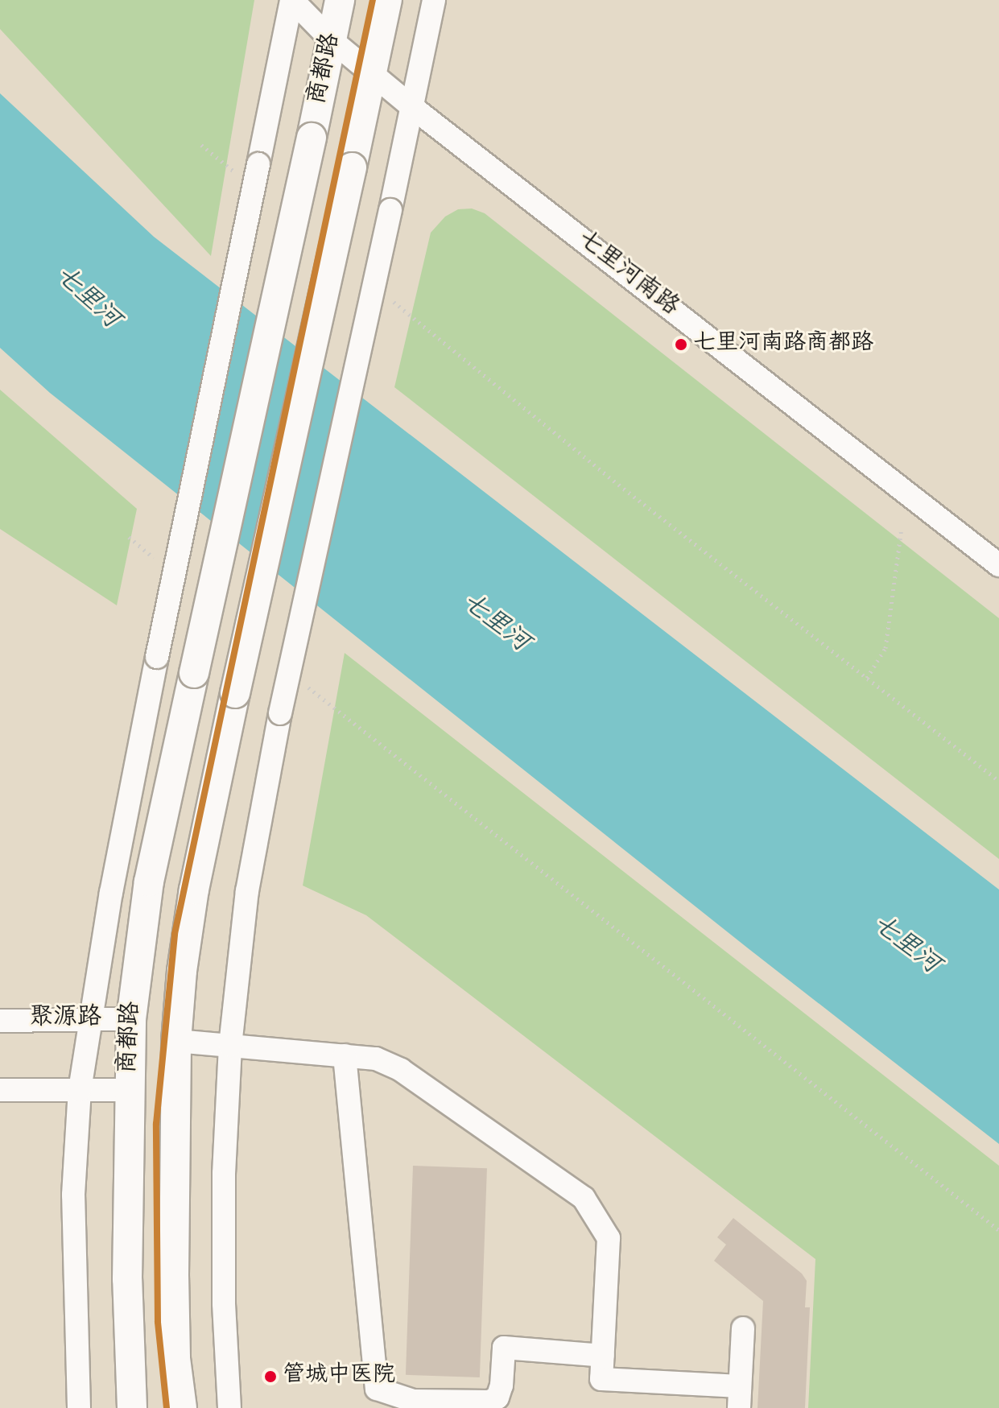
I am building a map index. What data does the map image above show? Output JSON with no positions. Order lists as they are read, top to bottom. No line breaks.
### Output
{"streets":{"main road":["商都路"],"street":["七里河南路","聚源路"]},"crossings":[["商都路","七里河南路"],["商都路","聚源路"]],"water":["七里河"],"places":["七里河南路商都路","管城中医院"]}
